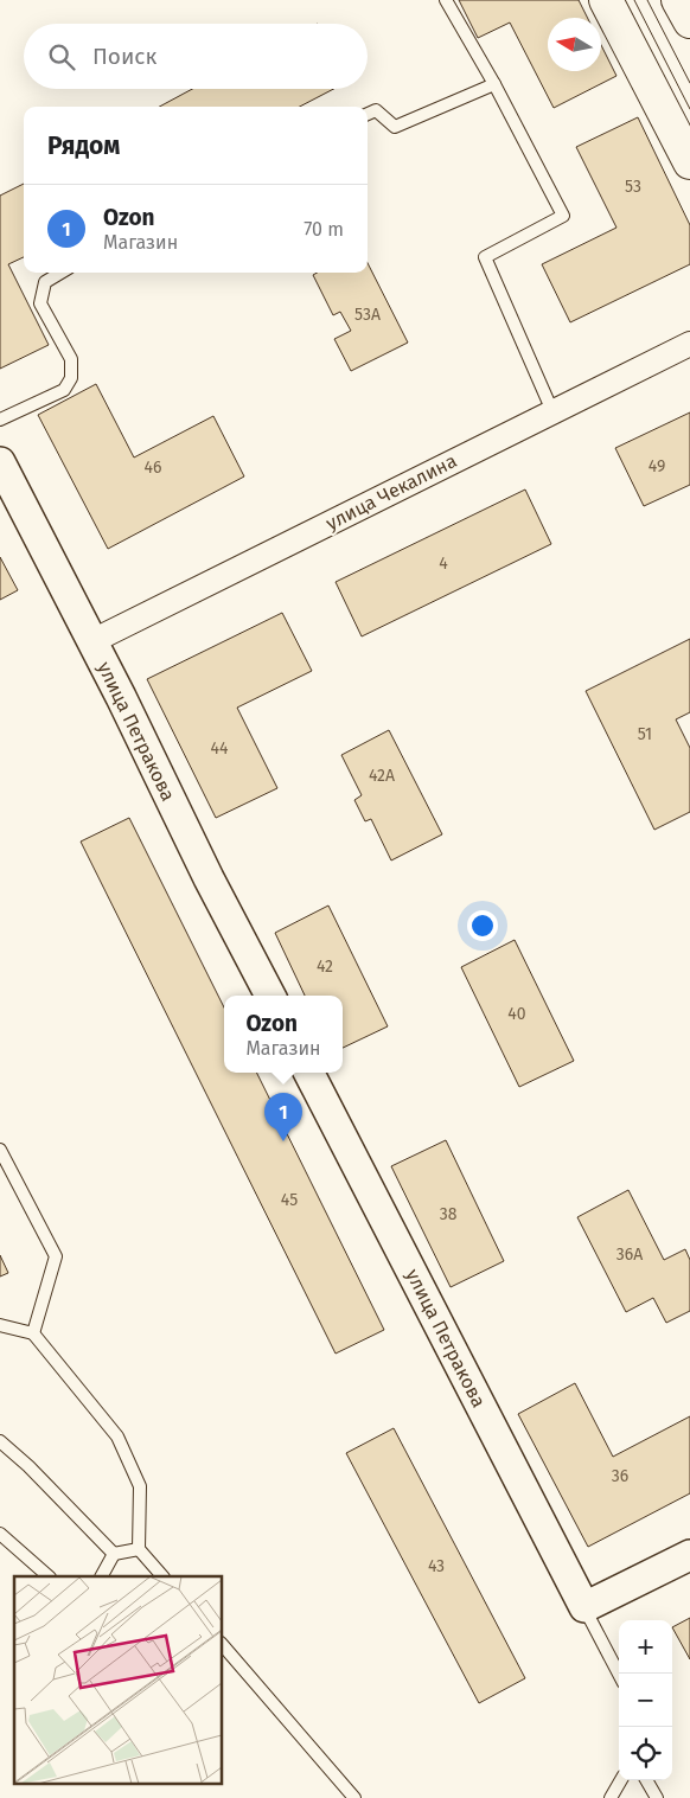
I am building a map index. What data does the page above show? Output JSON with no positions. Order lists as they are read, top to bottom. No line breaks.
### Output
{"streets":{"street":["улица Чекалина","улица Петракова"]},"crossings":[["улица Чекалина","улица Петракова"]],"house_numbers":["53","53А","49","46","4","51","44","42А","42","40","45","38","36А","36","43"],"north":"left","page":{"search":"Поиск","heading":"Рядом","list":[{"mark":"1","name":"Ozon","note":"Магазин","value":"70 m"}],"popup":["Ozon","Магазин"],"pins":"1","map_buttons":["+","−"]}}
